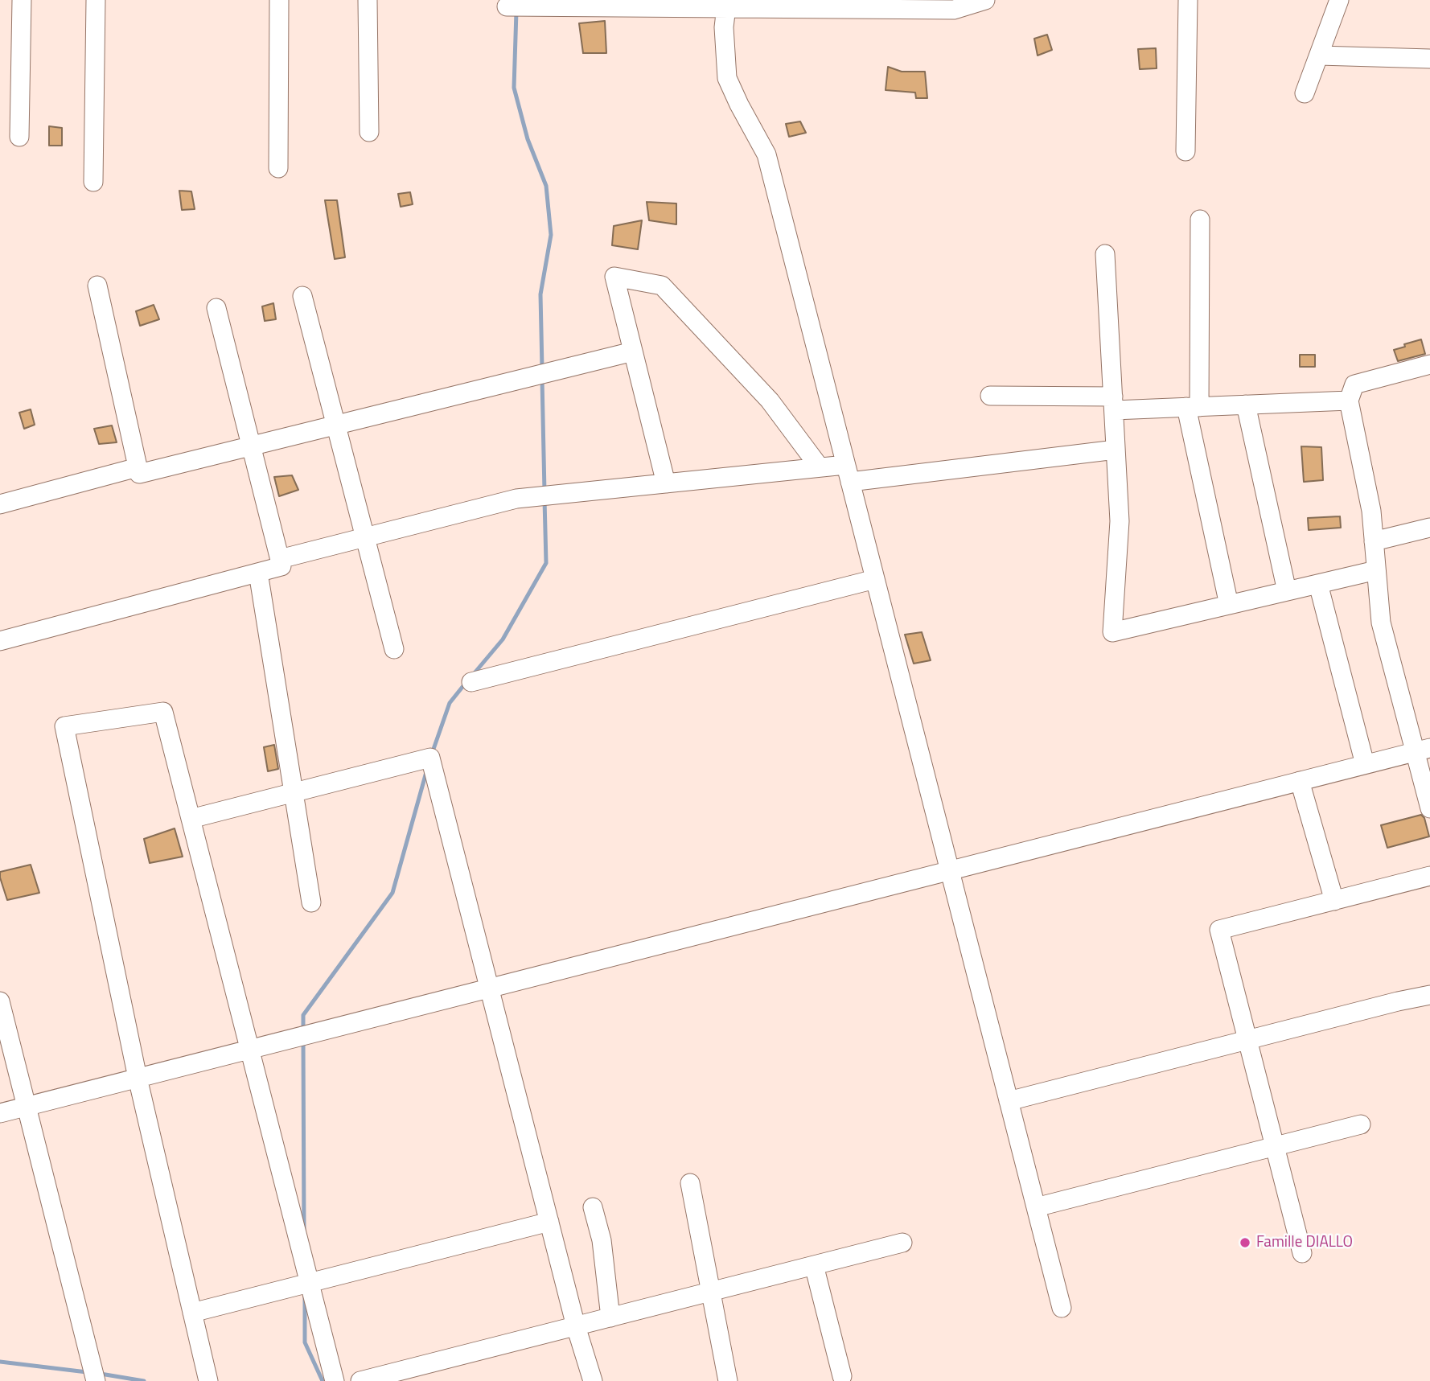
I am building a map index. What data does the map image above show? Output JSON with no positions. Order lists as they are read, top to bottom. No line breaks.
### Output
{"places":["Famille DIALLO"]}
